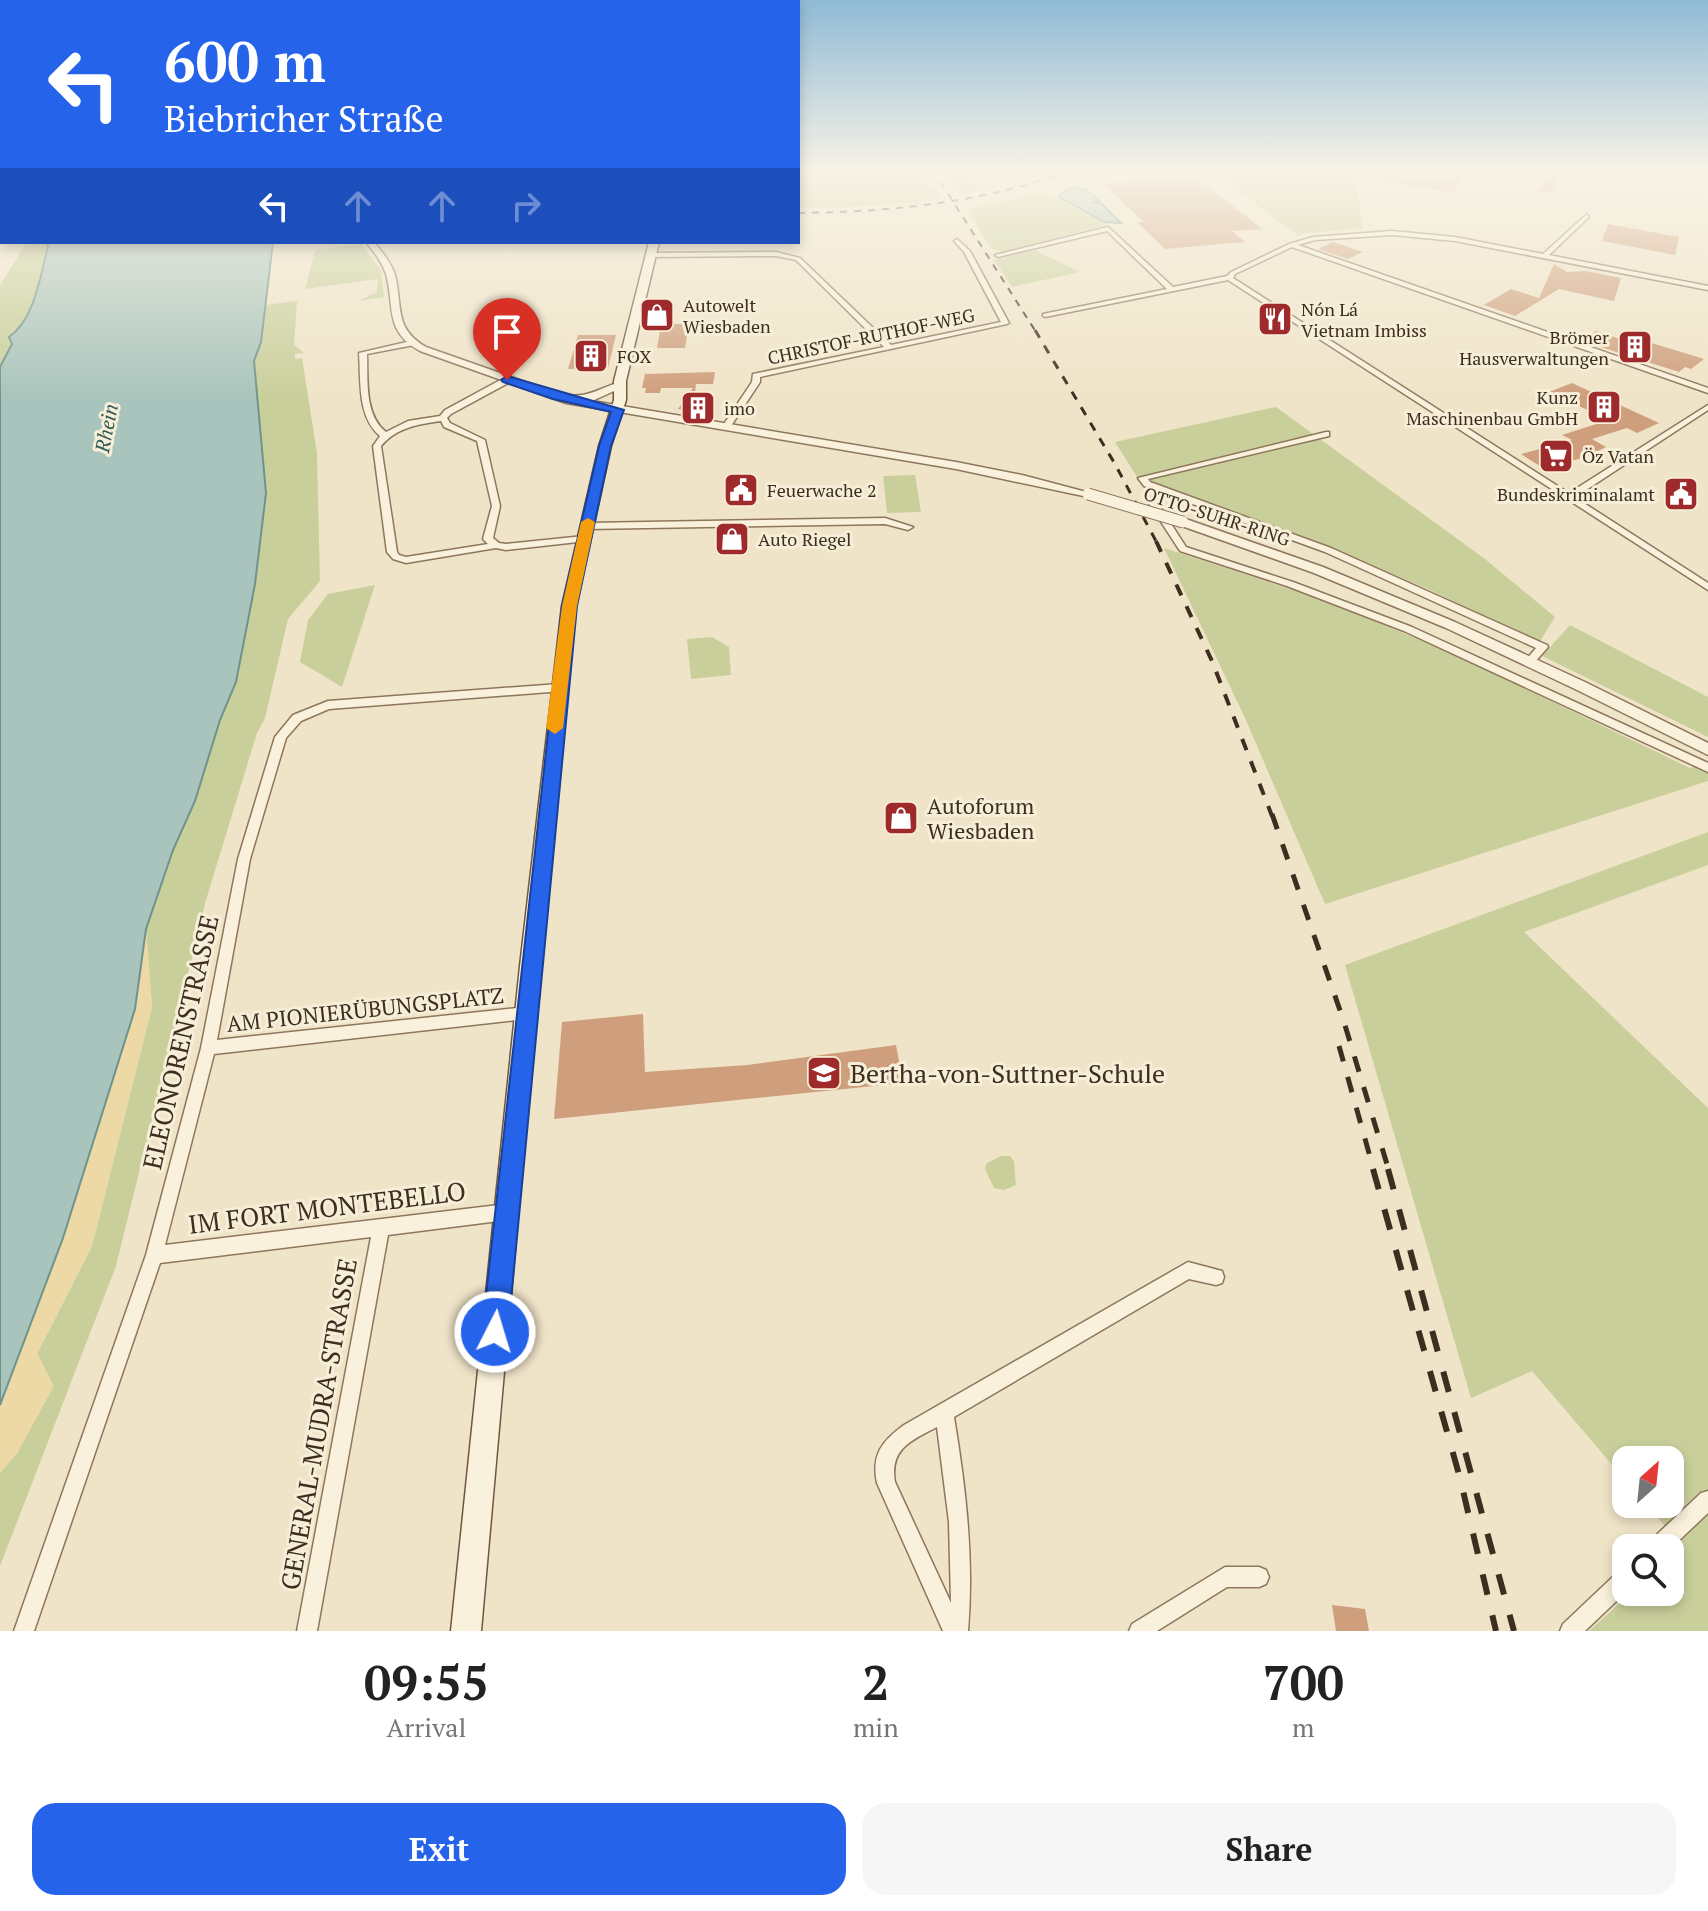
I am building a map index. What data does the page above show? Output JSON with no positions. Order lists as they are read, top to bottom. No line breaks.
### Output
{"streets":{"street":["CHRISTOF-RUTHOF-WEG","OTTO-SUHR-RING","AM PIONIERÜBUNGSPLATZ","ELEONORENSTRASSE","IM FORT MONTEBELLO","GENERAL-MUDRA-STRASSE"]},"crossings":[["CHRISTOF-RUTHOF-WEG","OTTO-SUHR-RING"],["AM PIONIERÜBUNGSPLATZ","ELEONORENSTRASSE"],["ELEONORENSTRASSE","IM FORT MONTEBELLO"],["IM FORT MONTEBELLO","GENERAL-MUDRA-STRASSE"]],"water":["Rhein"],"places":{"shop":["Autowelt Wiesbaden","Auto Riegel","Autoforum Wiesbaden"],"restaurant":["Nón Lá Vietnam Imbiss"],"building":["Brömer Hausverwaltungen","FOX","Kunz Maschinenbau GmbH","imo"],"supermarket":["Öz Vatan"],"public building":["Feuerwache 2","Bundeskriminalamt"],"school or university":["Bertha-von-Suttner-Schule"]},"north":"top right","page":{"turn":["600 m","Biebricher Straße"],"eta":["09:55","Arrival","2","min","700","m"],"buttons":["Exit","Share"]}}
